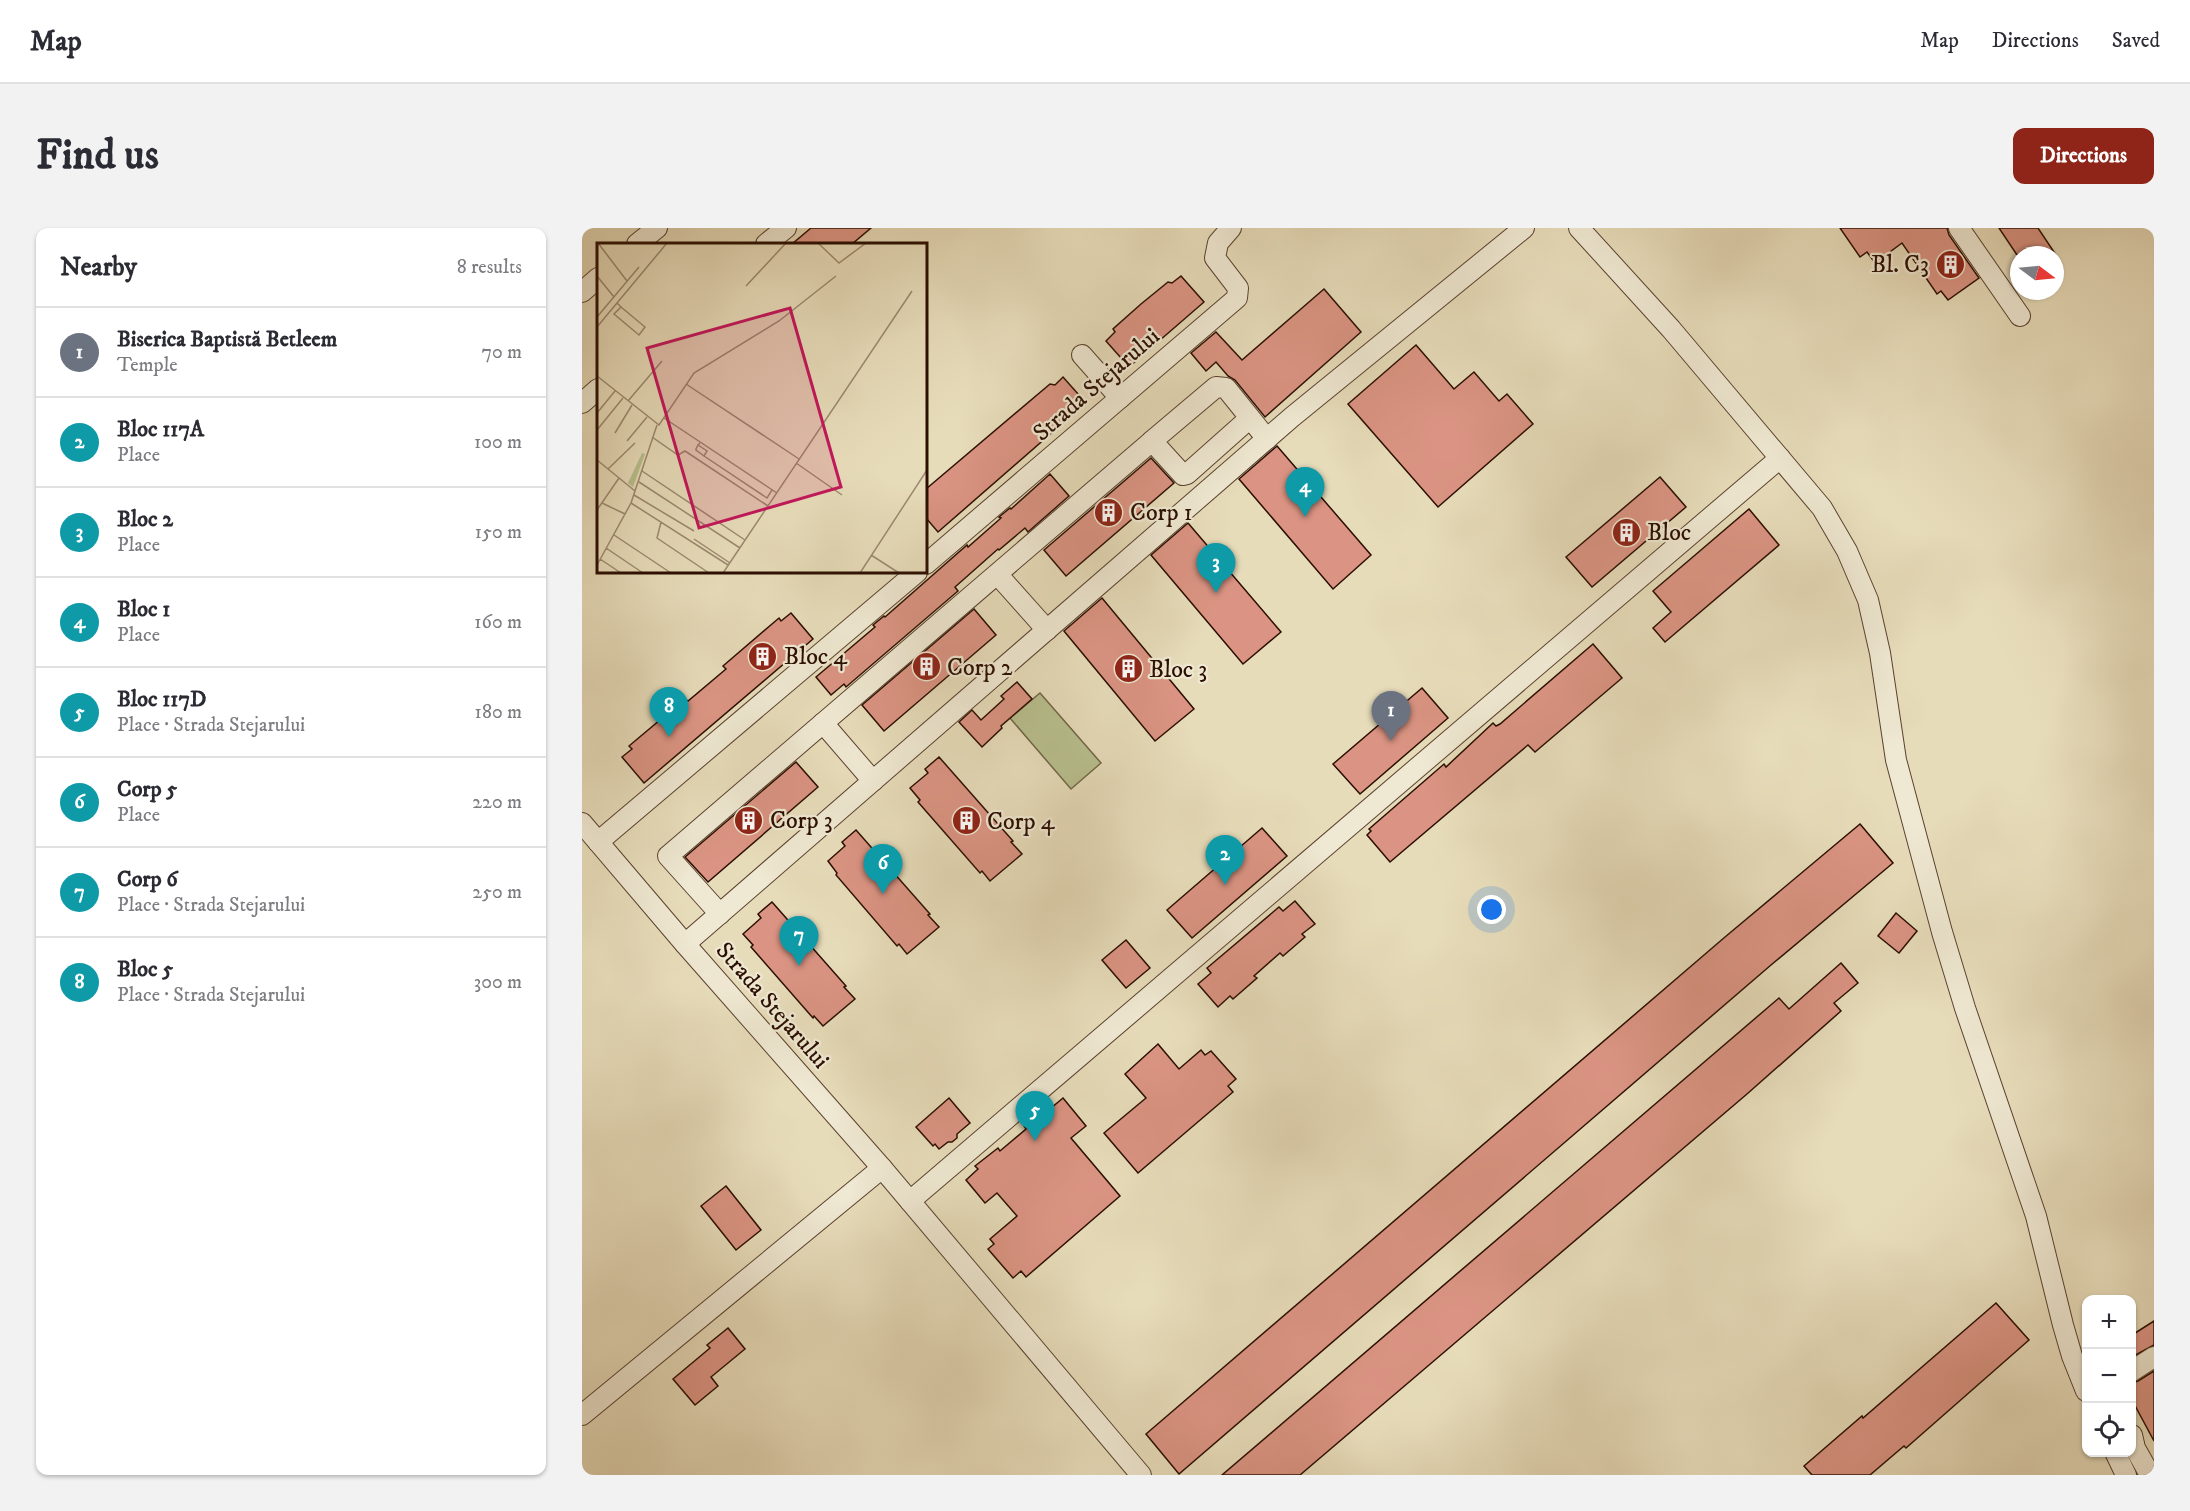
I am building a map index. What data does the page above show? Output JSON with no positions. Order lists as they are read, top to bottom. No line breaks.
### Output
{"streets":{"street":["Strada Stejarului"]},"places":{"building":["Bl. C3","Corp 1","Bloc","Bloc 4","Corp 2","Bloc 3","Corp 3","Corp 4"]},"north":"right","page":{"header":"Map","nav":["Map","Directions","Saved"],"buttons":"Directions","title":"Find us","heading":["Nearby","8 results"],"list":[{"mark":"1","name":"Biserica Baptistă Betleem","note":"Temple","value":"70 m"},{"mark":"2","name":"Bloc 117A","note":"Place","value":"100 m"},{"mark":"3","name":"Bloc 2","note":"Place","value":"150 m"},{"mark":"4","name":"Bloc 1","note":"Place","value":"160 m"},{"mark":"5","name":"Bloc 117D","note":"Place · Strada Stejarului","value":"180 m"},{"mark":"6","name":"Corp 5","note":"Place","value":"220 m"},{"mark":"7","name":"Corp 6","note":"Place · Strada Stejarului","value":"250 m"},{"mark":"8","name":"Bloc 5","note":"Place · Strada Stejarului","value":"300 m"}],"pins":["4","3","8","1","2","6","7","5"],"map_buttons":["+","−"]}}
